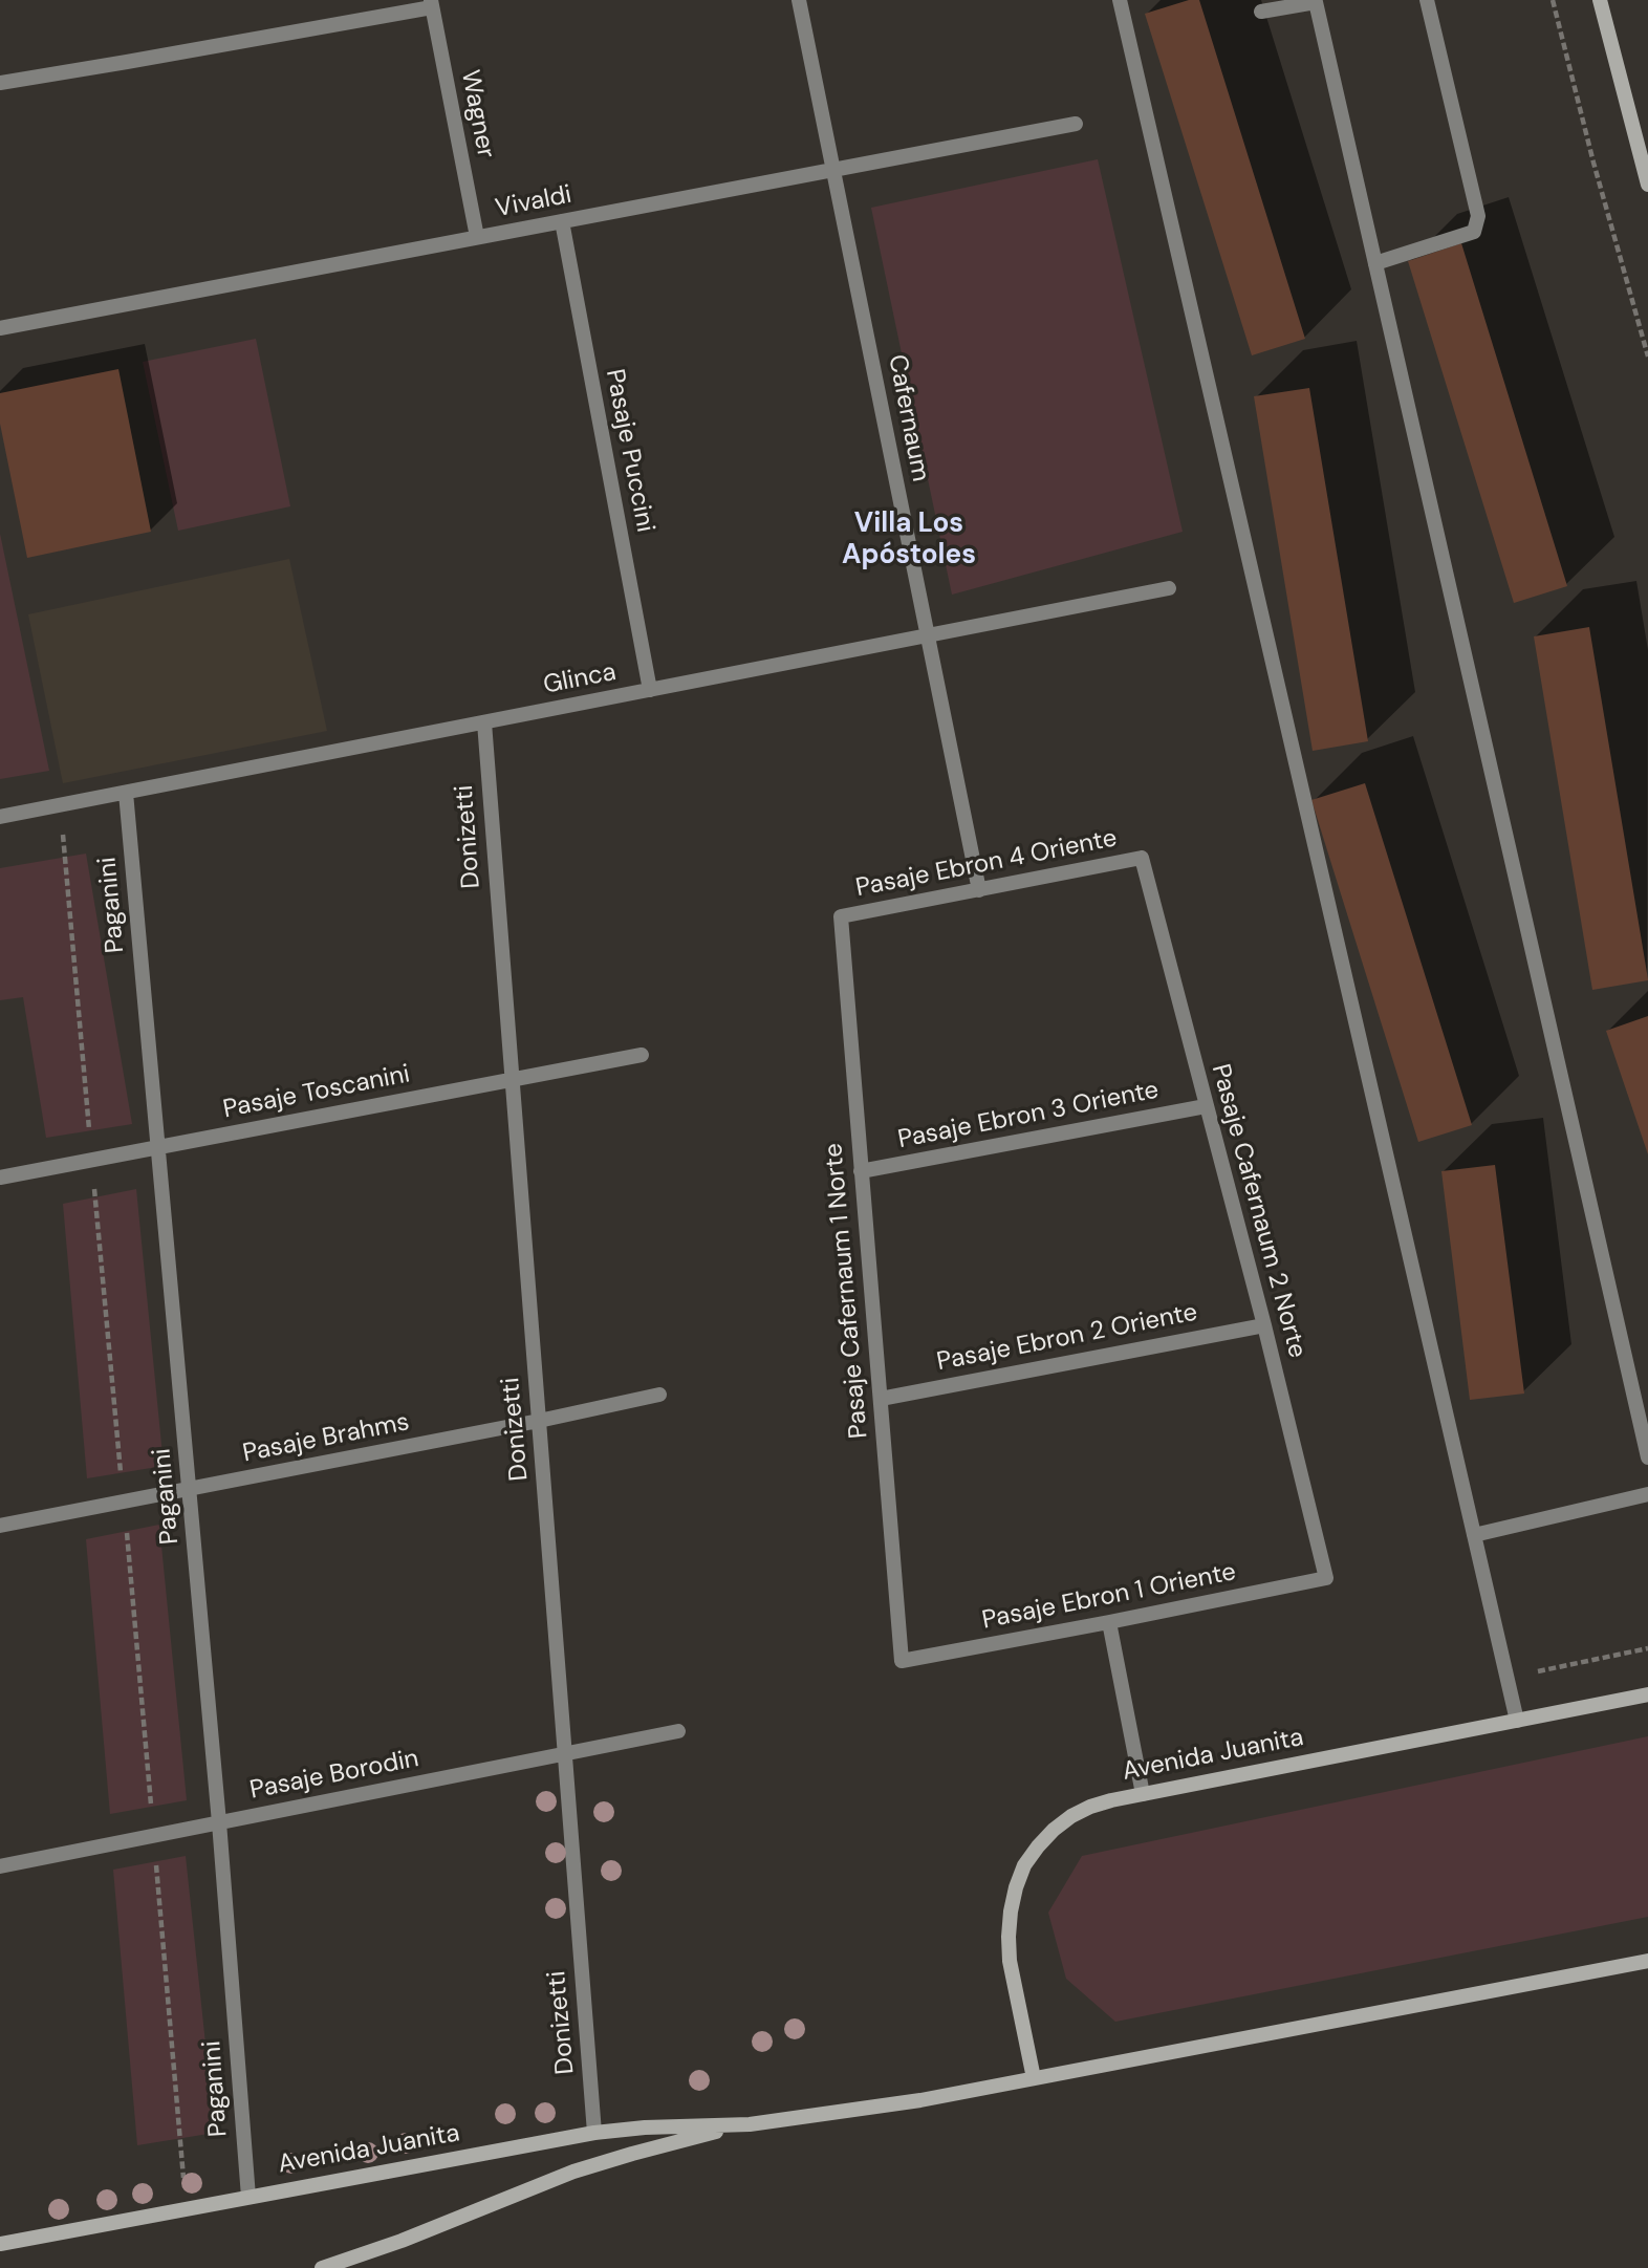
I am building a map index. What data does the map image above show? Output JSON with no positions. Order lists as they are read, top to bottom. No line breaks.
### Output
{"streets":{"main road":["Avenida Juanita"],"street":["Wagner","Vivaldi","Cafernaum","Pasaje Puccini","Glinca","Donizetti","Pasaje Ebron 4 Oriente","Paganini","Pasaje Toscanini","Pasaje Ebron 3 Oriente","Pasaje Cafernaum 2 Norte","Pasaje Cafernaum 1 Norte","Pasaje Ebron 2 Oriente","Pasaje Brahms","Pasaje Ebron 1 Oriente","Pasaje Borodin"]},"crossings":[["Wagner","Vivaldi"],["Vivaldi","Cafernaum"],["Vivaldi","Pasaje Puccini"],["Cafernaum","Glinca"],["Cafernaum","Pasaje Ebron 4 Oriente"],["Pasaje Puccini","Glinca"],["Glinca","Donizetti"],["Glinca","Paganini"],["Donizetti","Pasaje Toscanini"],["Donizetti","Pasaje Brahms"],["Donizetti","Avenida Juanita"],["Donizetti","Pasaje Borodin"],["Pasaje Ebron 4 Oriente","Pasaje Cafernaum 2 Norte"],["Pasaje Ebron 4 Oriente","Pasaje Cafernaum 1 Norte"],["Paganini","Pasaje Toscanini"],["Paganini","Pasaje Brahms"],["Paganini","Avenida Juanita"],["Paganini","Pasaje Borodin"],["Pasaje Ebron 3 Oriente","Pasaje Cafernaum 2 Norte"],["Pasaje Ebron 3 Oriente","Pasaje Cafernaum 1 Norte"],["Pasaje Cafernaum 2 Norte","Pasaje Ebron 2 Oriente"],["Pasaje Cafernaum 2 Norte","Pasaje Ebron 1 Oriente"],["Pasaje Cafernaum 1 Norte","Pasaje Ebron 2 Oriente"],["Pasaje Cafernaum 1 Norte","Pasaje Ebron 1 Oriente"]],"districts":["Villa Los Apóstoles"]}
